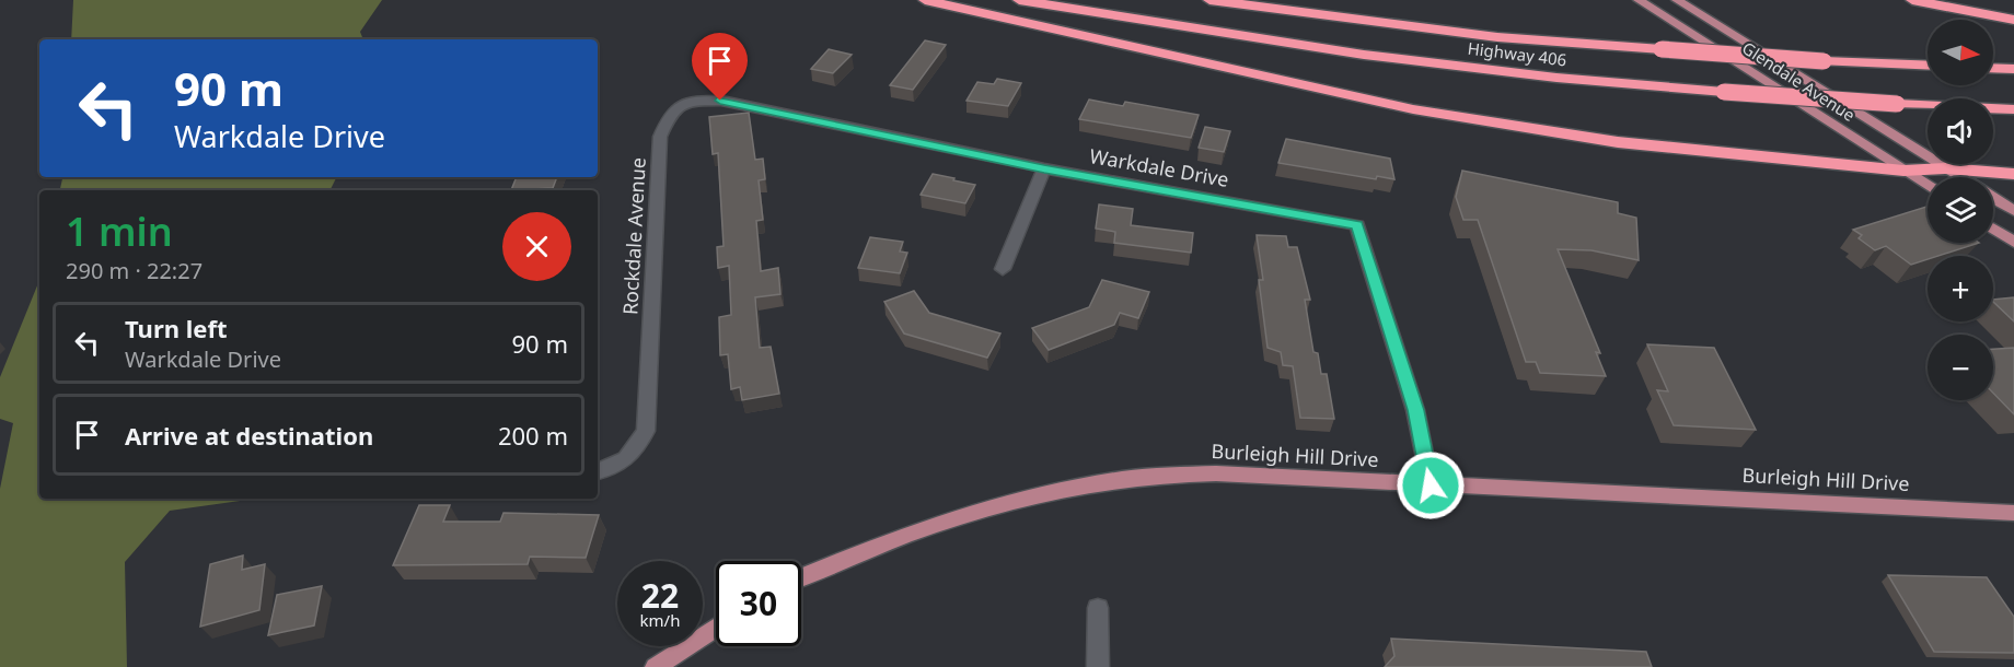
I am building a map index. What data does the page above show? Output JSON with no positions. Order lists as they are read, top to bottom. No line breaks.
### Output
{"streets":{"highway":["Highway 406"],"main road":["Glendale Avenue","Burleigh Hill Drive"],"street":["Warkdale Drive","Rockdale Avenue"]},"crossings":[["Warkdale Drive","Rockdale Avenue"],["Warkdale Drive","Burleigh Hill Drive"]],"north":"right","page":{"map_buttons":["+","−"],"turn":["90 m","Warkdale Drive"],"heading":["1 min","290 m · 22:27"],"list":[{"name":"Turn left","note":"Warkdale Drive","value":"90 m"},{"name":"Arrive at destination","value":"200 m"}],"speed":"22 km/h","limit":"30"}}
